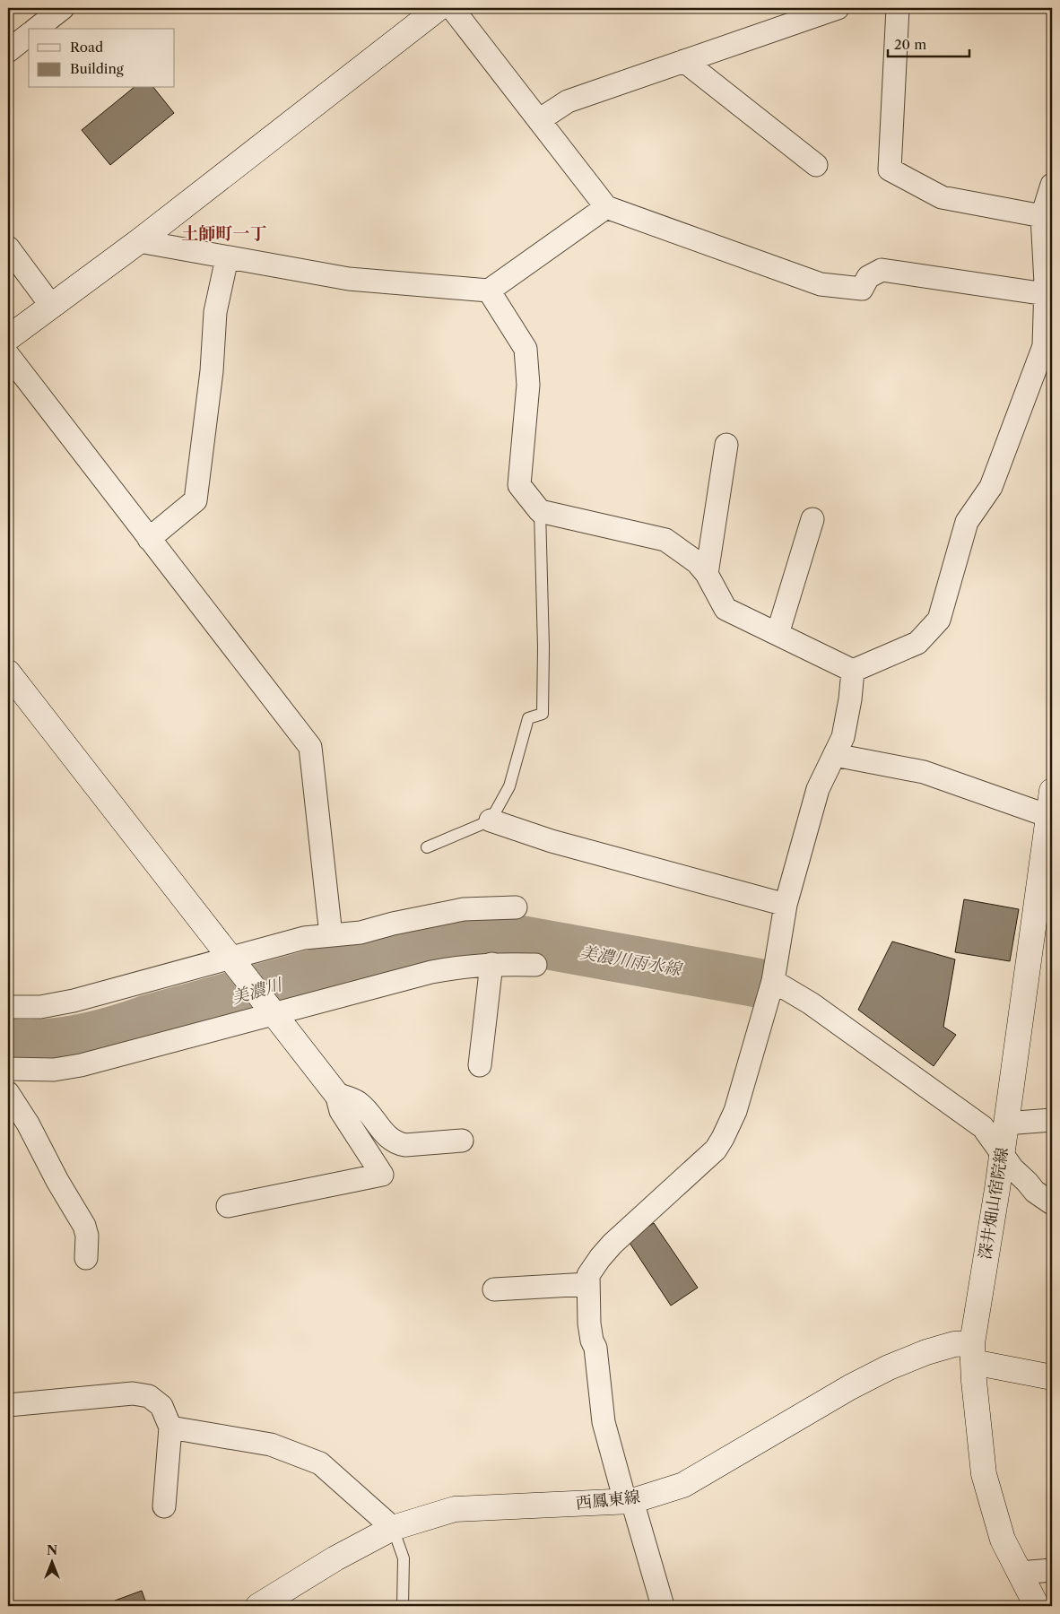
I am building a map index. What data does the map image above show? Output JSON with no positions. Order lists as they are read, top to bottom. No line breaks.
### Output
{"streets":{"main road":["深井畑山宿院線","西鳳東線"]},"crossings":[["深井畑山宿院線","西鳳東線"]],"districts":["土師町一丁"],"water":["美濃川雨水線","美濃川"],"legend":["Road","Building"],"scale_bar":"20 m","north":"top"}
